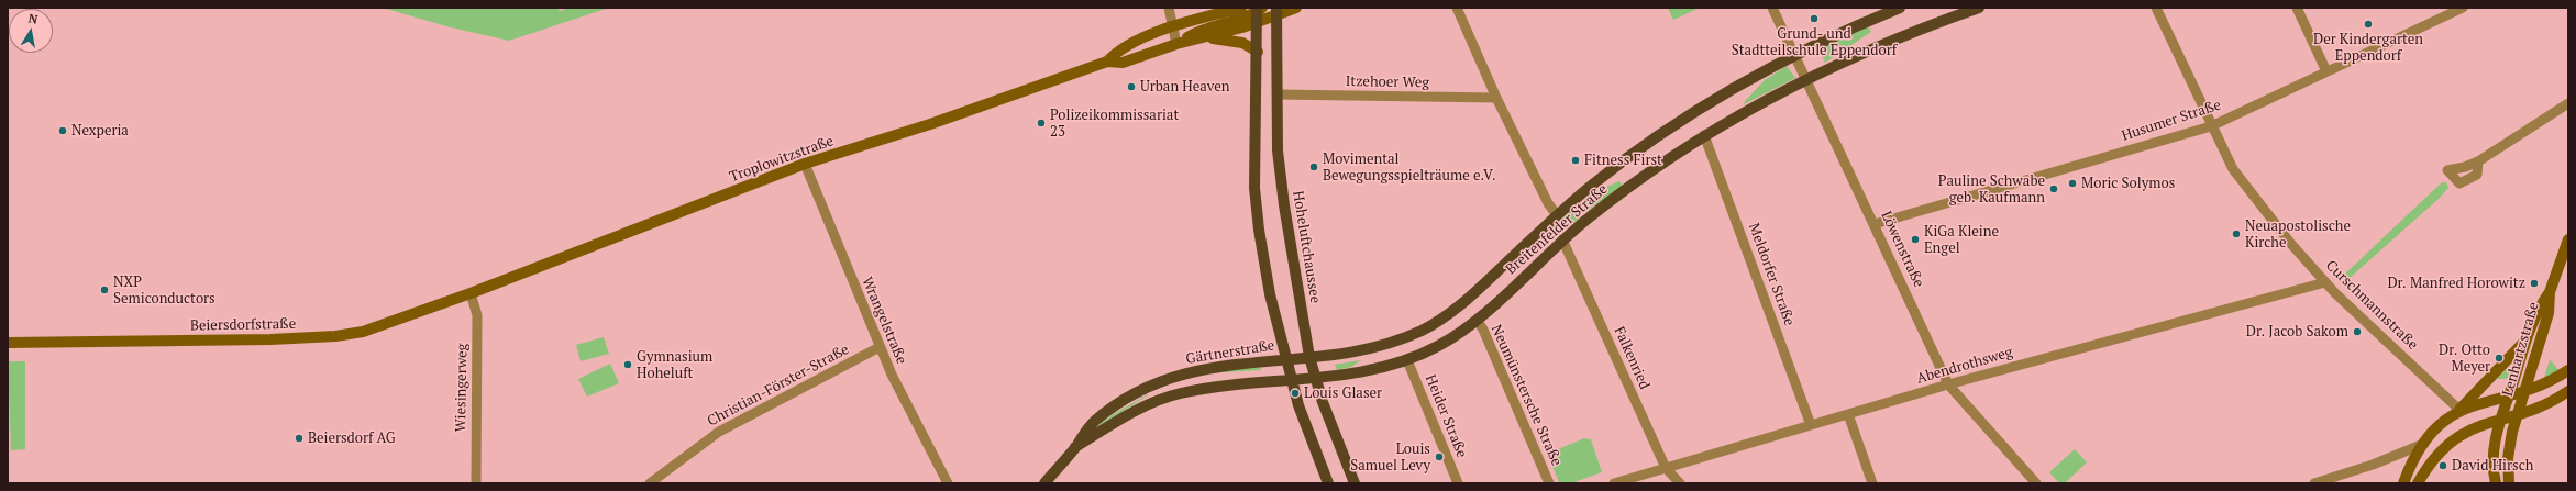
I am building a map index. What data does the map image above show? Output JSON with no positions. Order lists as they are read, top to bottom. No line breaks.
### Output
{"streets":{"main road":["Breitenfelder Straße","Hoheluftchaussee","Gärtnerstraße"],"street":["Itzehoer Weg","Husumer Straße","Troplowitzstraße","Löwenstraße","Meldorfer Straße","Curschmannstraße","Wrangelstraße","Beiersdorfstraße","Lenhartzstraße","Falkenried","Abendrothsweg","Christian-Förster-Straße","Wiesingerweg","Neumünstersche Straße","Heider Straße"]},"crossings":[["Itzehoer Weg","Hoheluftchaussee"],["Husumer Straße","Löwenstraße"],["Husumer Straße","Curschmannstraße"],["Troplowitzstraße","Hoheluftchaussee"],["Troplowitzstraße","Wrangelstraße"],["Troplowitzstraße","Beiersdorfstraße"],["Troplowitzstraße","Wiesingerweg"],["Breitenfelder Straße","Hoheluftchaussee"],["Breitenfelder Straße","Löwenstraße"],["Breitenfelder Straße","Meldorfer Straße"],["Breitenfelder Straße","Gärtnerstraße"],["Breitenfelder Straße","Falkenried"],["Breitenfelder Straße","Neumünstersche Straße"],["Breitenfelder Straße","Heider Straße"],["Hoheluftchaussee","Gärtnerstraße"],["Löwenstraße","Abendrothsweg"],["Meldorfer Straße","Abendrothsweg"],["Curschmannstraße","Abendrothsweg"],["Wrangelstraße","Christian-Förster-Straße"],["Beiersdorfstraße","Wiesingerweg"],["Falkenried","Abendrothsweg"]],"places":["Grund- und Stadtteilschule Eppendorf","Der Kindergarten Eppendorf","Urban Heaven","Polizeikommissariat 23","Nexperia","Fitness First","Movimental Bewegungsspielträume e.V.","Moric Solymos","Pauline Schwabe geb. Kaufmann","Neuapostolische Kirche","KiGa Kleine Engel","Dr. Manfred Horowitz","NXP Semiconductors","Dr. Jacob Sakom","Dr. Otto Meyer","Gymnasium Hoheluft","Louis Glaser","Beiersdorf AG","Louis Samuel Levy","David Hirsch"],"north":"top"}
